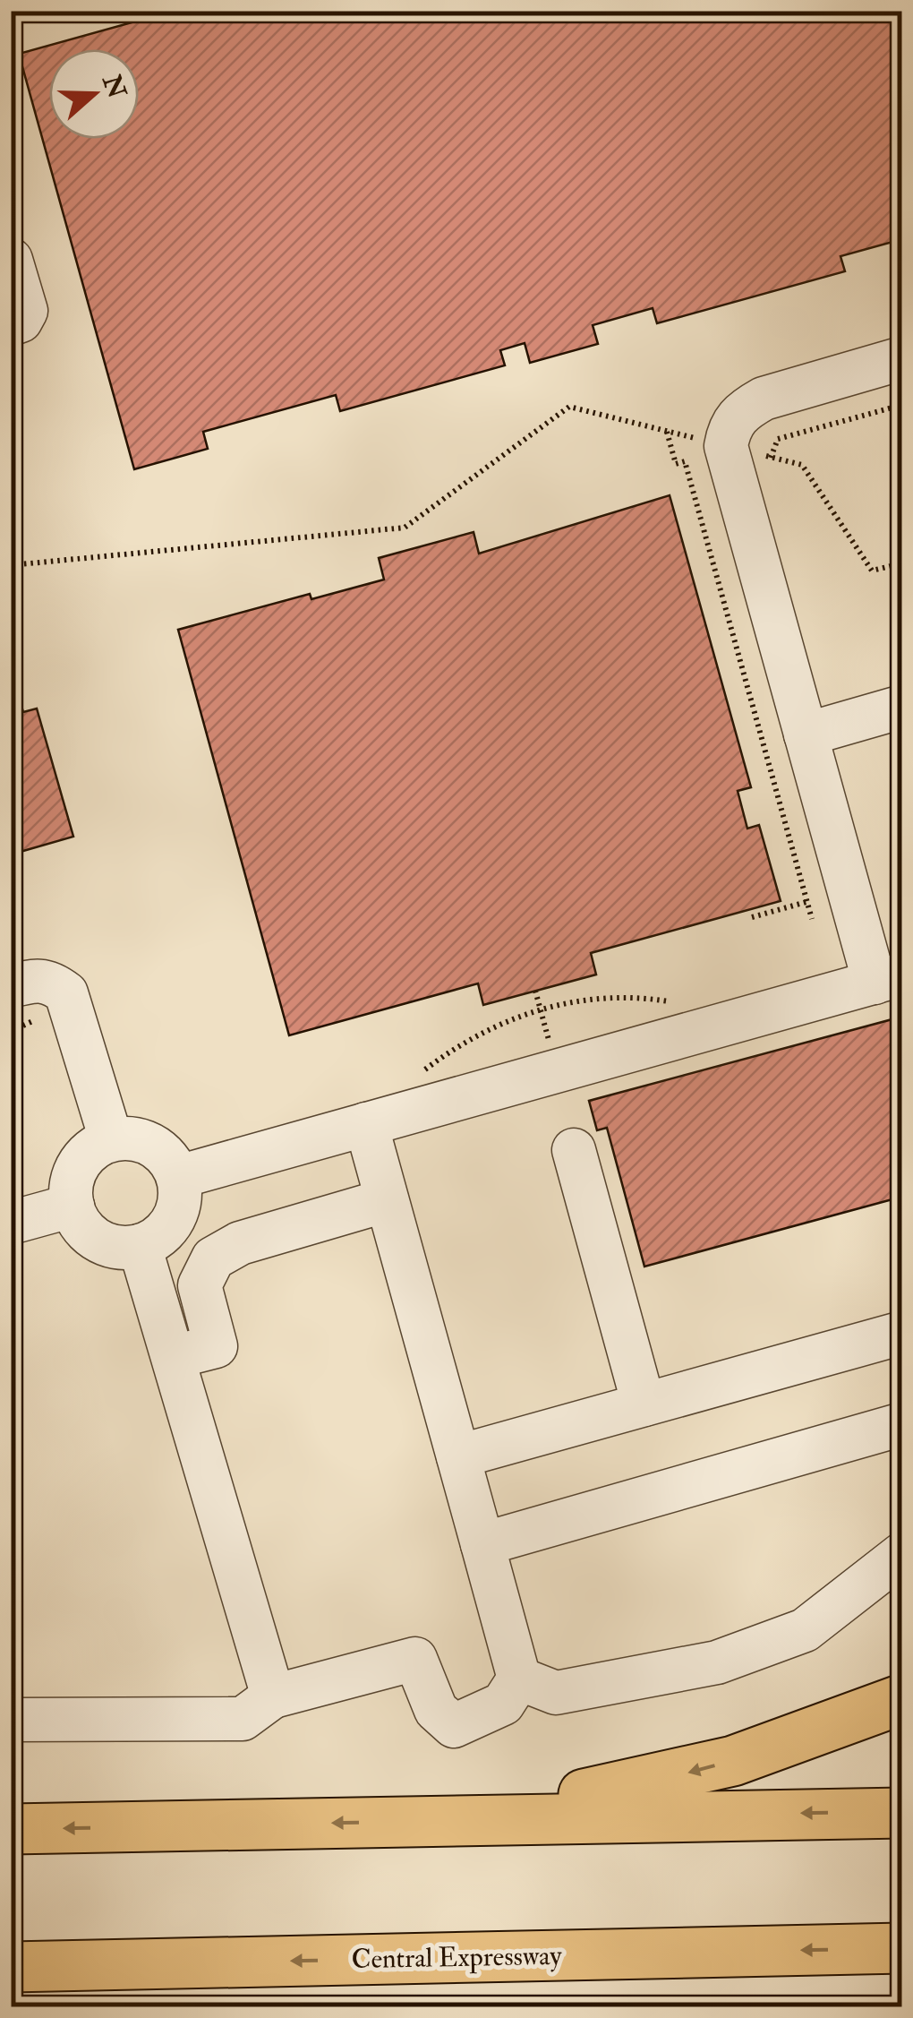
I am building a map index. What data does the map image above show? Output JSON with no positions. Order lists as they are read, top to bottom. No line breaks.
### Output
{"streets":{"main road":["Central Expressway"]},"north":"right"}
